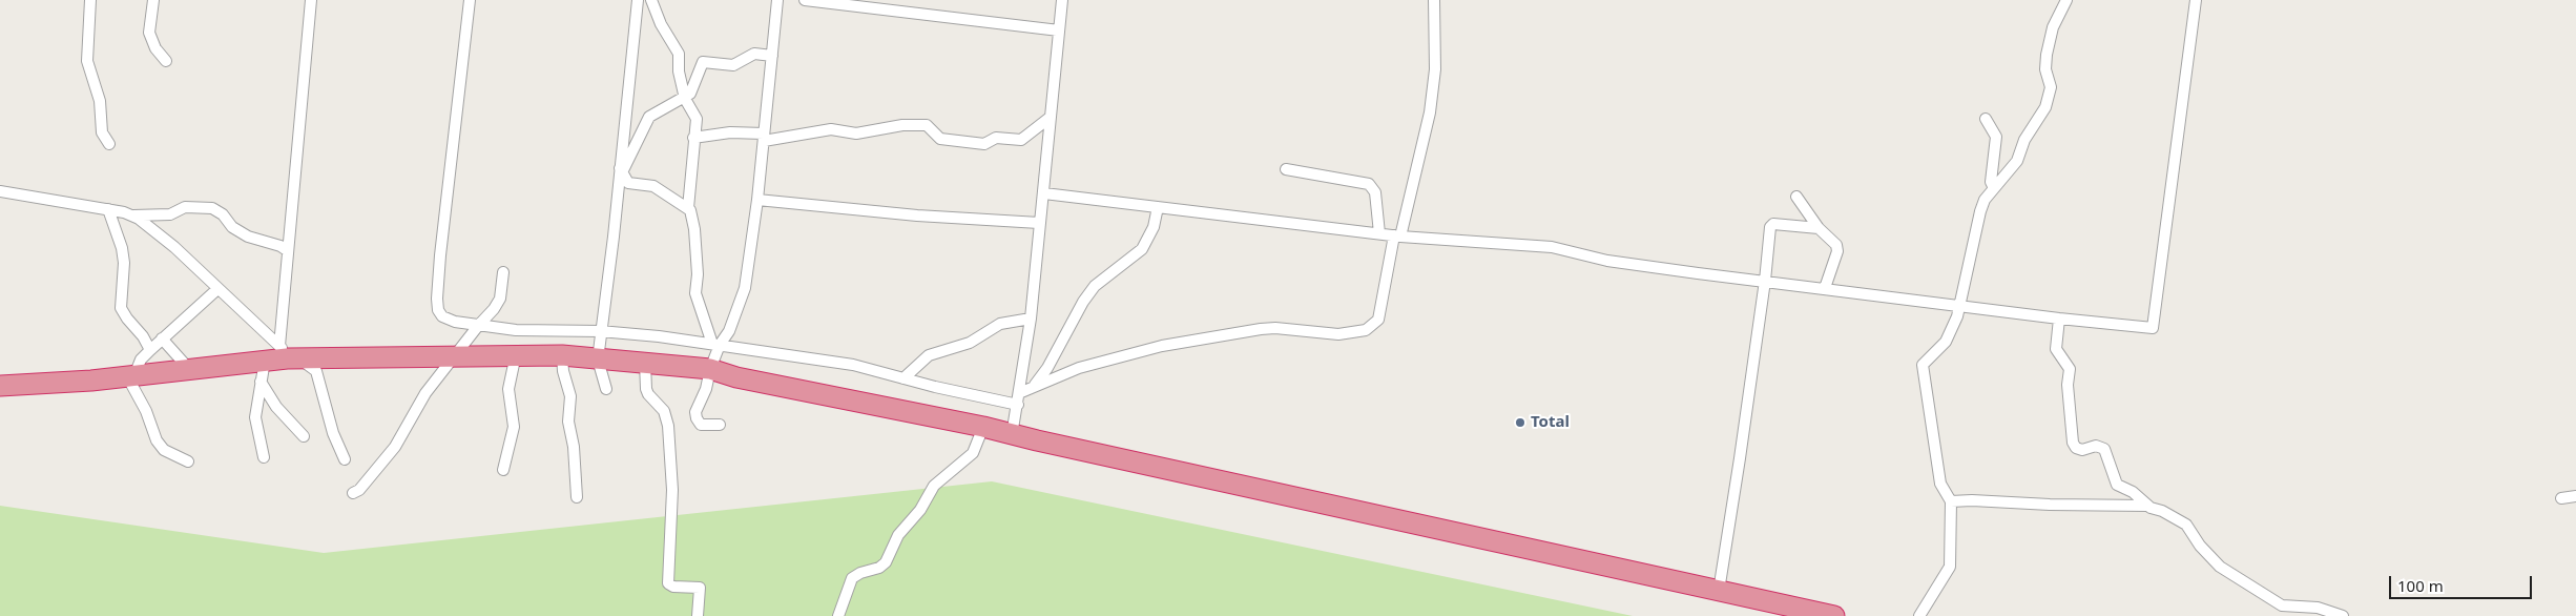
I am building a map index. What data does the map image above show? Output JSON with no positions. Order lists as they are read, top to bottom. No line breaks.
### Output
{"places":["Total"],"scale_bar":"100 m"}
